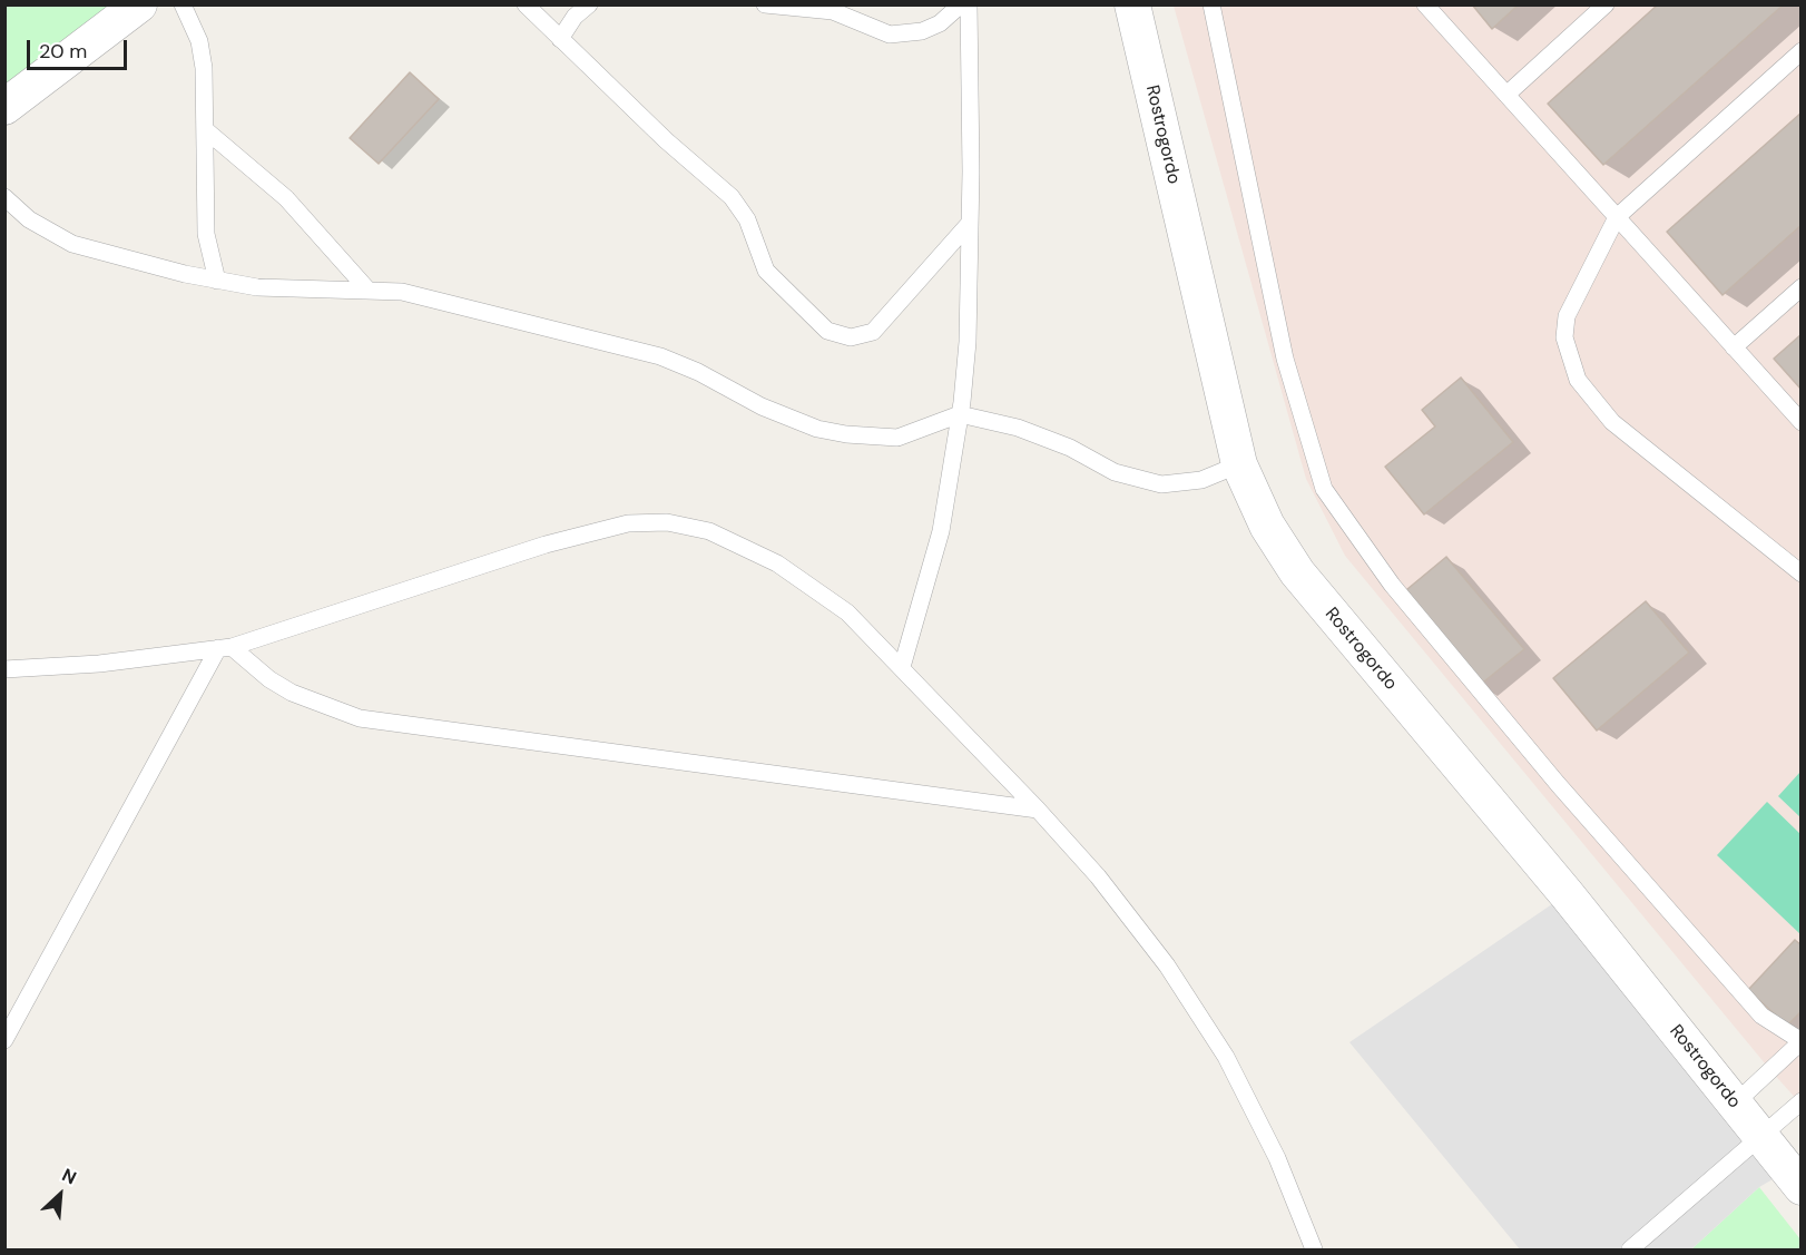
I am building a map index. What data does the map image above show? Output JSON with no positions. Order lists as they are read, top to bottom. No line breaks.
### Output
{"streets":{"street":["Rostrogordo"]},"scale_bar":"20 m","north":"top right"}
